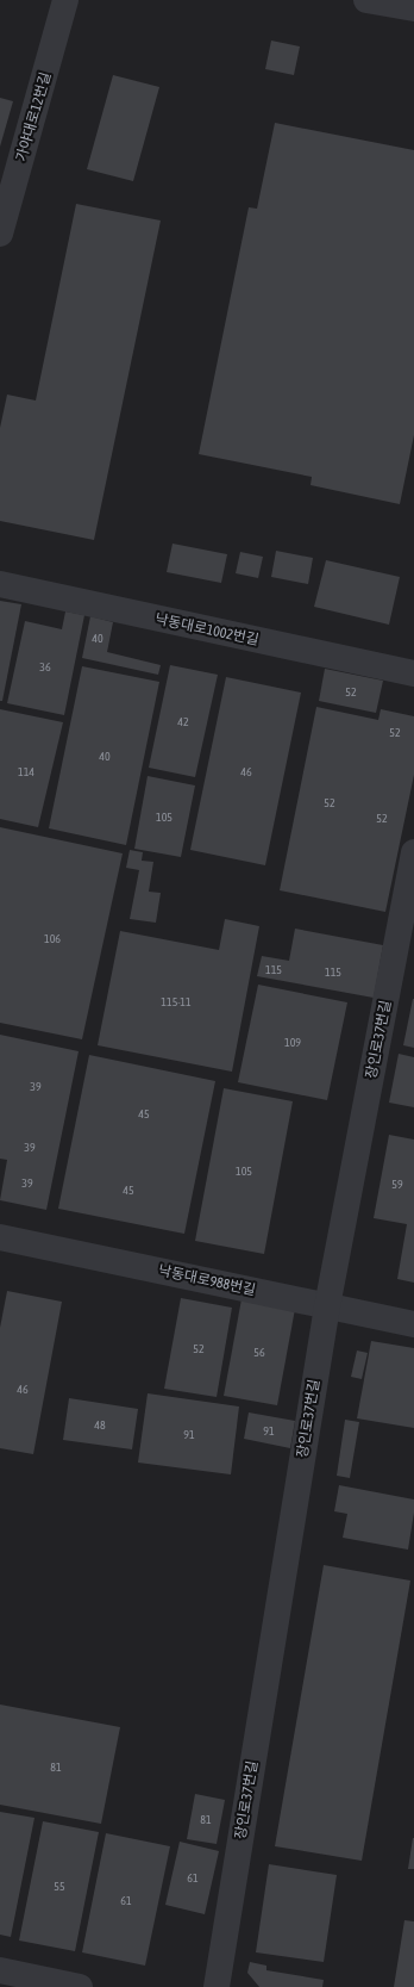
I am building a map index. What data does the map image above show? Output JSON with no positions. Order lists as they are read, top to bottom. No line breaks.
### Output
{"streets":{"street":["가야대로12번길","낙동대로1002번길","장인로37번길","낙동대로988번길"]},"crossings":[["장인로37번길","낙동대로988번길"]],"house_numbers":["40","36","52","42","52","40","114","46","52","105","52","106","115","115","115-11","109","39","45","39","105","39","59","45","52","56","46","48","91","91","81","81","61","55","61"]}
